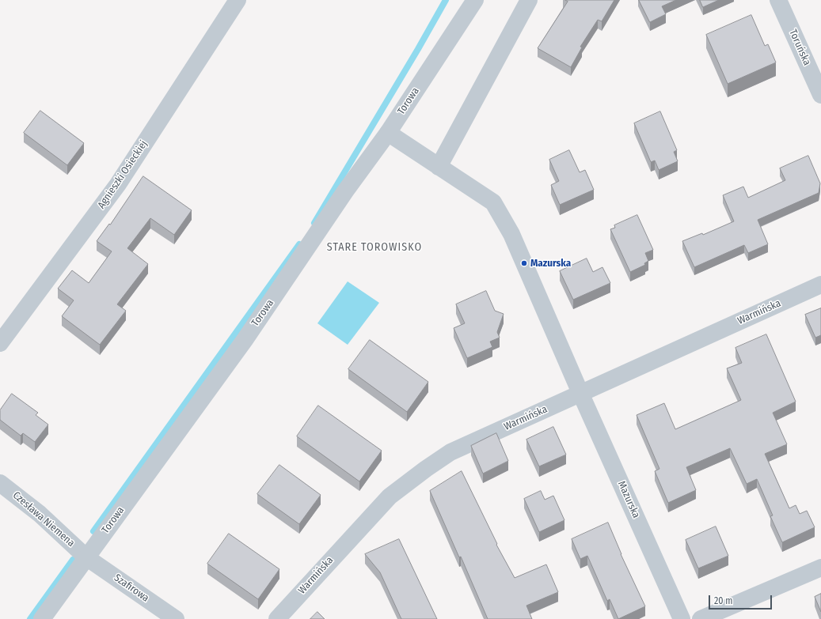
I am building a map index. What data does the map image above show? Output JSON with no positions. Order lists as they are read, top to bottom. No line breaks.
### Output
{"streets":{"street":["Toruńska","Torowa","Agnieszki Osieckiej","Warmińska","Mazurska","Czesława Niemena","Szafirowa"]},"crossings":[["Torowa","Mazurska"],["Torowa","Czesława Niemena"],["Torowa","Szafirowa"],["Warmińska","Mazurska"],["Czesława Niemena","Szafirowa"]],"districts":["STARE TOROWISKO"],"places":["Mazurska"],"scale_bar":"20 m"}
